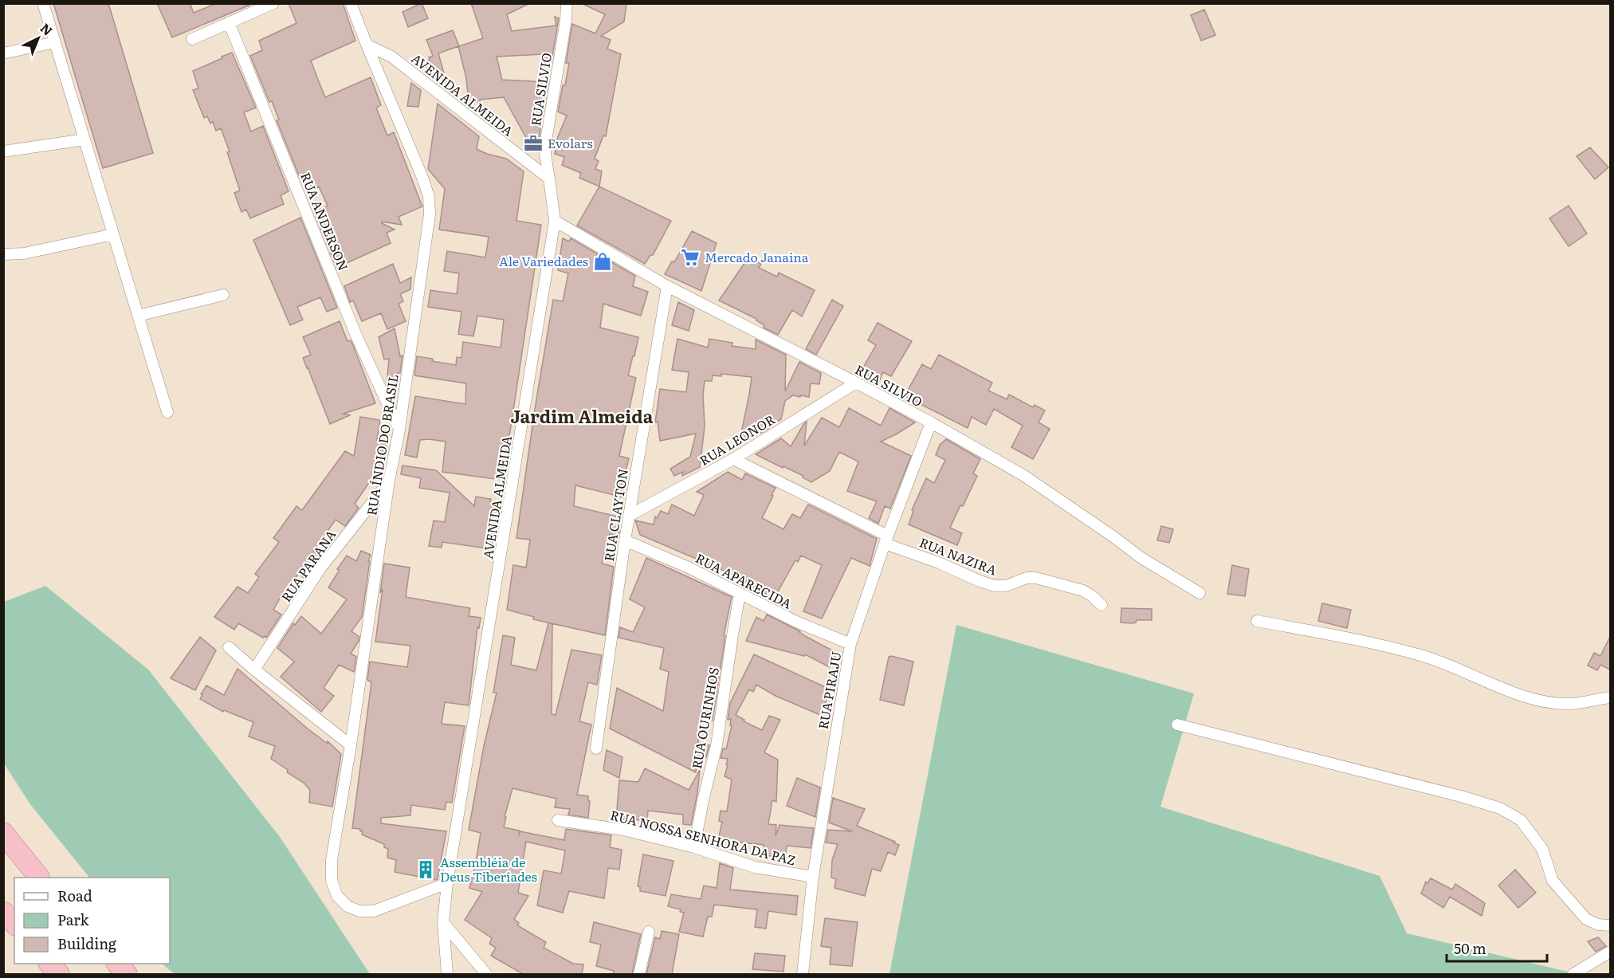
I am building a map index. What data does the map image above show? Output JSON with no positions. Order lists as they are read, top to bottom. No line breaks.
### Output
{"streets":{"street":["RUA SILVIO","AVENIDA ALMEIDA","RUA ANDERSON","RUA LEONOR","RUA ÍNDIO DO BRASIL","RUA CLAYTON","RUA NAZIRA","RUA PARANA","RUA APARECIDA","RUA PIRAJU","RUA OURINHOS","RUA NOSSA SENHORA DA PAZ"]},"crossings":[["RUA SILVIO","AVENIDA ALMEIDA"],["RUA SILVIO","RUA LEONOR"],["RUA SILVIO","RUA CLAYTON"],["RUA SILVIO","RUA PIRAJU"],["AVENIDA ALMEIDA","RUA ÍNDIO DO BRASIL"],["RUA ANDERSON","RUA ÍNDIO DO BRASIL"],["RUA LEONOR","RUA CLAYTON"],["RUA LEONOR","RUA NAZIRA"],["RUA ÍNDIO DO BRASIL","RUA PARANA"],["RUA CLAYTON","RUA APARECIDA"],["RUA NAZIRA","RUA PIRAJU"],["RUA APARECIDA","RUA PIRAJU"],["RUA APARECIDA","RUA OURINHOS"],["RUA PIRAJU","RUA NOSSA SENHORA DA PAZ"],["RUA OURINHOS","RUA NOSSA SENHORA DA PAZ"]],"districts":["Jardim Almeida"],"places":{"office":["Evolars"],"supermarket":["Mercado Janaina"],"shop":["Ale Variedades"],"building":["Assembléia de Deus Tiberíades"]},"legend":["Road","Park","Building"],"scale_bar":"50 m","north":"top right"}
